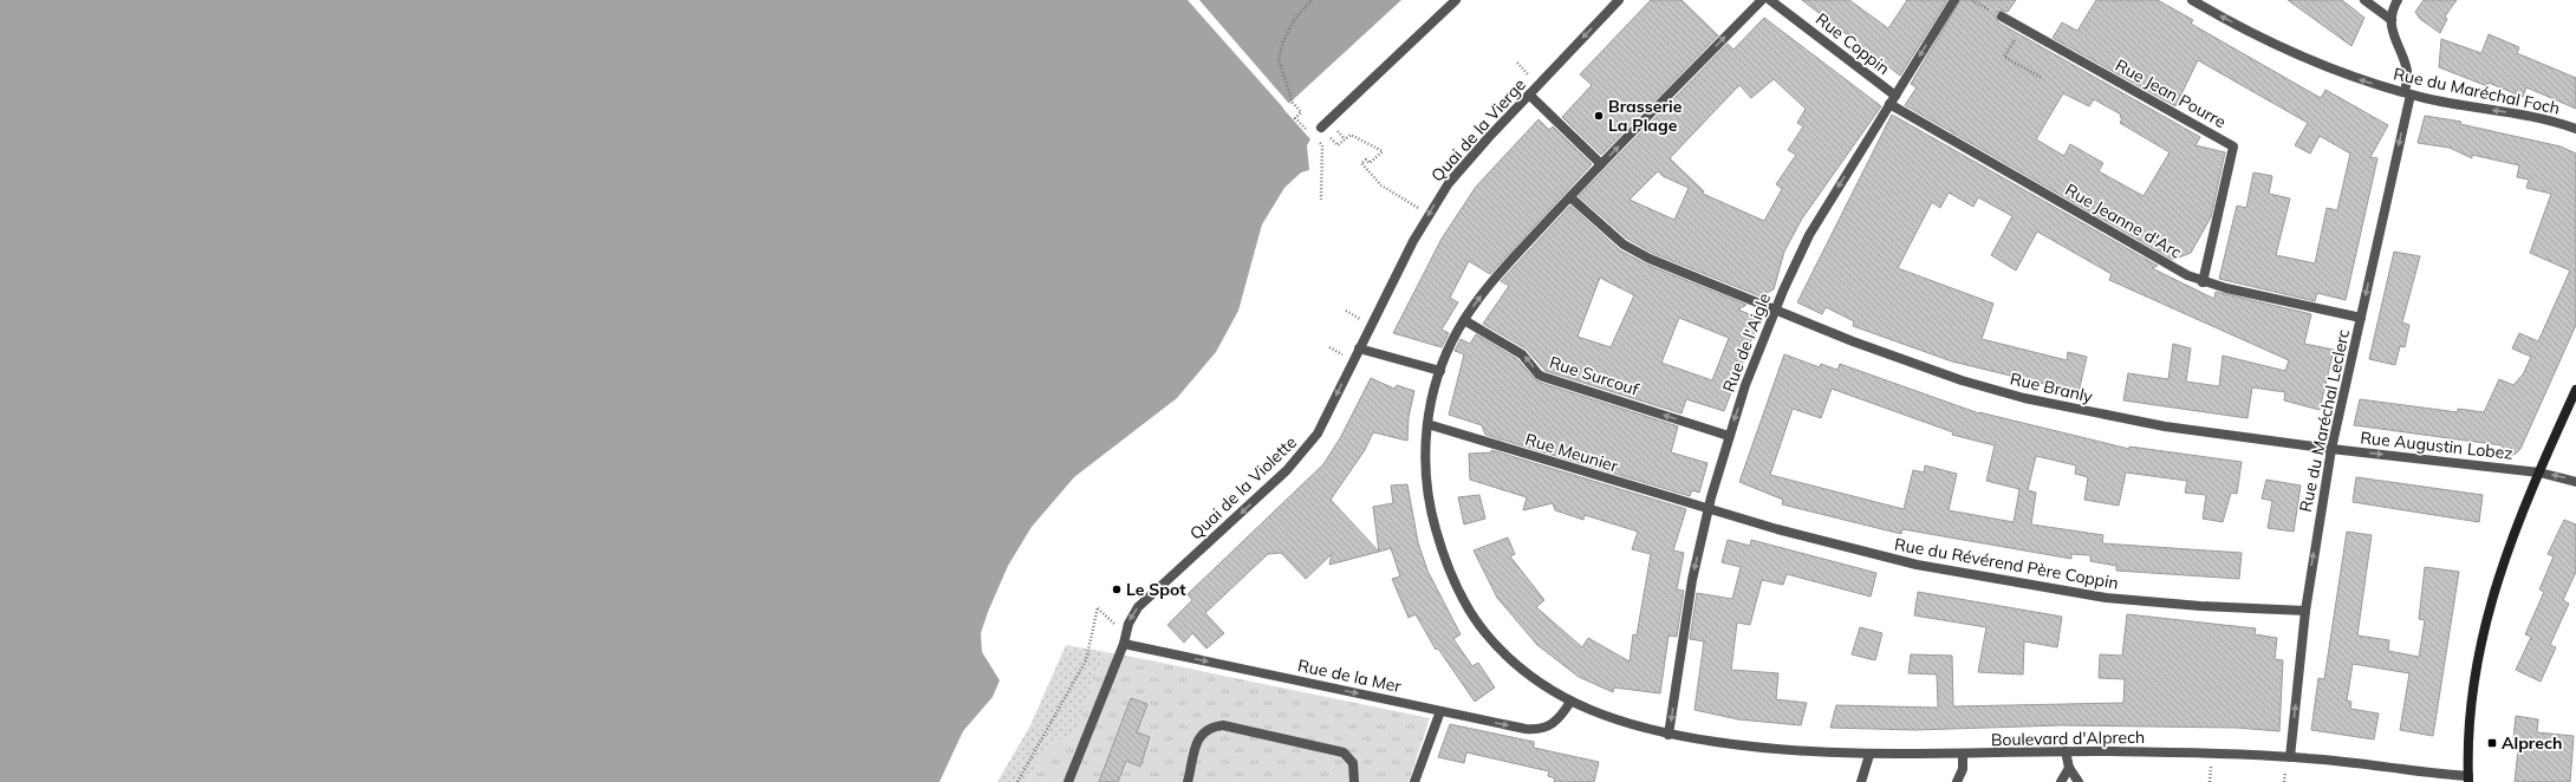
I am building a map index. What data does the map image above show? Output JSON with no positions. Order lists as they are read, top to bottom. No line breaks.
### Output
{"streets":{"street":["Rue Coppin","Rue du Maréchal Foch","Rue Jean Pourre","Quai de la Vierge","Rue Jeanne d'Arc","Rue de l'Aigle","Rue Surcouf","Rue Branly","Rue du Maréchal Leclerc","Rue Augustin Lobez","Rue Meunier","Quai de la Violette","Rue du Révérend Père Coppin","Rue de la Mer","Boulevard d'Alprech"]},"crossings":[["Rue Coppin","Rue Jeanne d'Arc"],["Rue Coppin","Rue de l'Aigle"],["Rue du Maréchal Foch","Rue du Maréchal Leclerc"],["Rue Jean Pourre","Rue Jeanne d'Arc"],["Quai de la Vierge","Quai de la Violette"],["Rue Jeanne d'Arc","Rue de l'Aigle"],["Rue Jeanne d'Arc","Rue du Maréchal Leclerc"],["Rue de l'Aigle","Rue Surcouf"],["Rue de l'Aigle","Rue Branly"],["Rue de l'Aigle","Rue Meunier"],["Rue de l'Aigle","Rue du Révérend Père Coppin"],["Rue de l'Aigle","Boulevard d'Alprech"],["Rue Surcouf","Boulevard d'Alprech"],["Rue Branly","Rue du Maréchal Leclerc"],["Rue Branly","Rue Augustin Lobez"],["Rue Branly","Boulevard d'Alprech"],["Rue du Maréchal Leclerc","Rue Augustin Lobez"],["Rue du Maréchal Leclerc","Rue du Révérend Père Coppin"],["Rue du Maréchal Leclerc","Boulevard d'Alprech"],["Rue Meunier","Rue du Révérend Père Coppin"],["Rue Meunier","Boulevard d'Alprech"],["Rue de la Mer","Boulevard d'Alprech"]],"one_way":["Rue du Maréchal Foch","Quai de la Vierge","Rue de l'Aigle","Rue Surcouf","Quai de la Violette","Rue de la Mer"],"places":{"other":["Brasserie La Plage","Le Spot"],"transit":["Alprech"]}}
